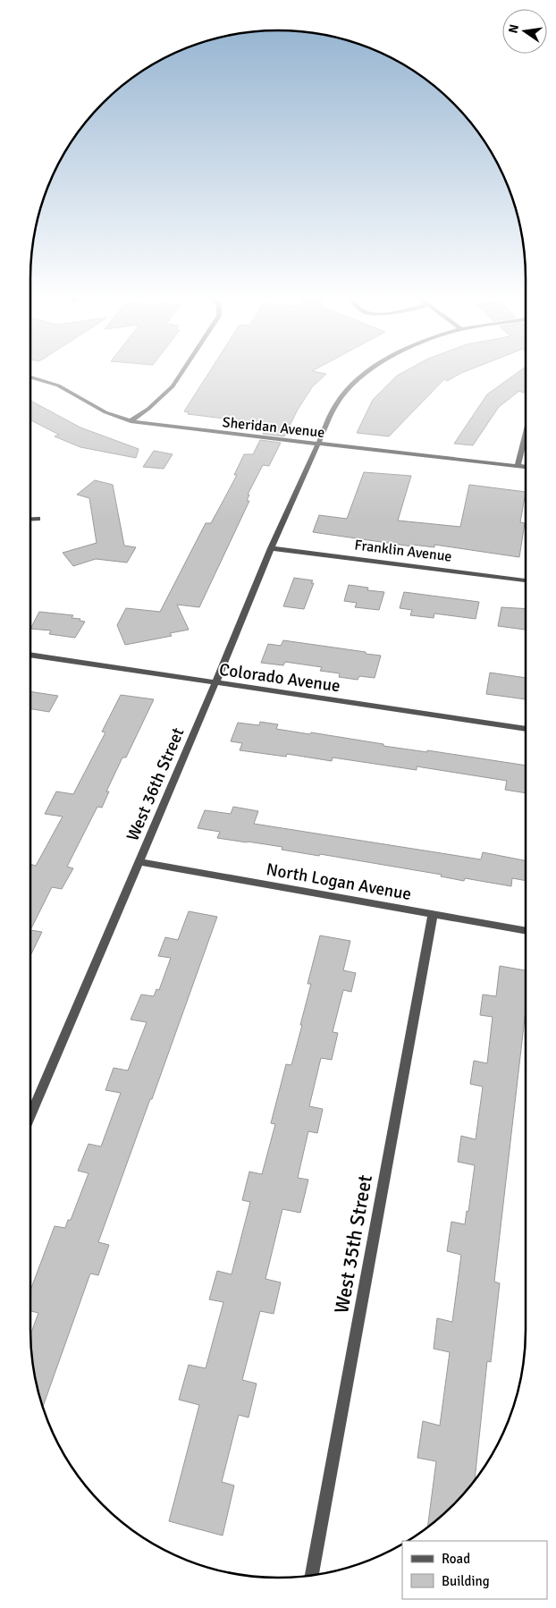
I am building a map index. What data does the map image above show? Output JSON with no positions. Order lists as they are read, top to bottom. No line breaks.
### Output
{"streets":{"street":["Sheridan Avenue","Franklin Avenue","Colorado Avenue","West 36th Street","North Logan Avenue","West 35th Street"]},"crossings":[["Sheridan Avenue","West 36th Street"],["Franklin Avenue","West 36th Street"],["Colorado Avenue","West 36th Street"],["West 36th Street","North Logan Avenue"],["North Logan Avenue","West 35th Street"]],"legend":["Road","Building"],"north":"left"}
